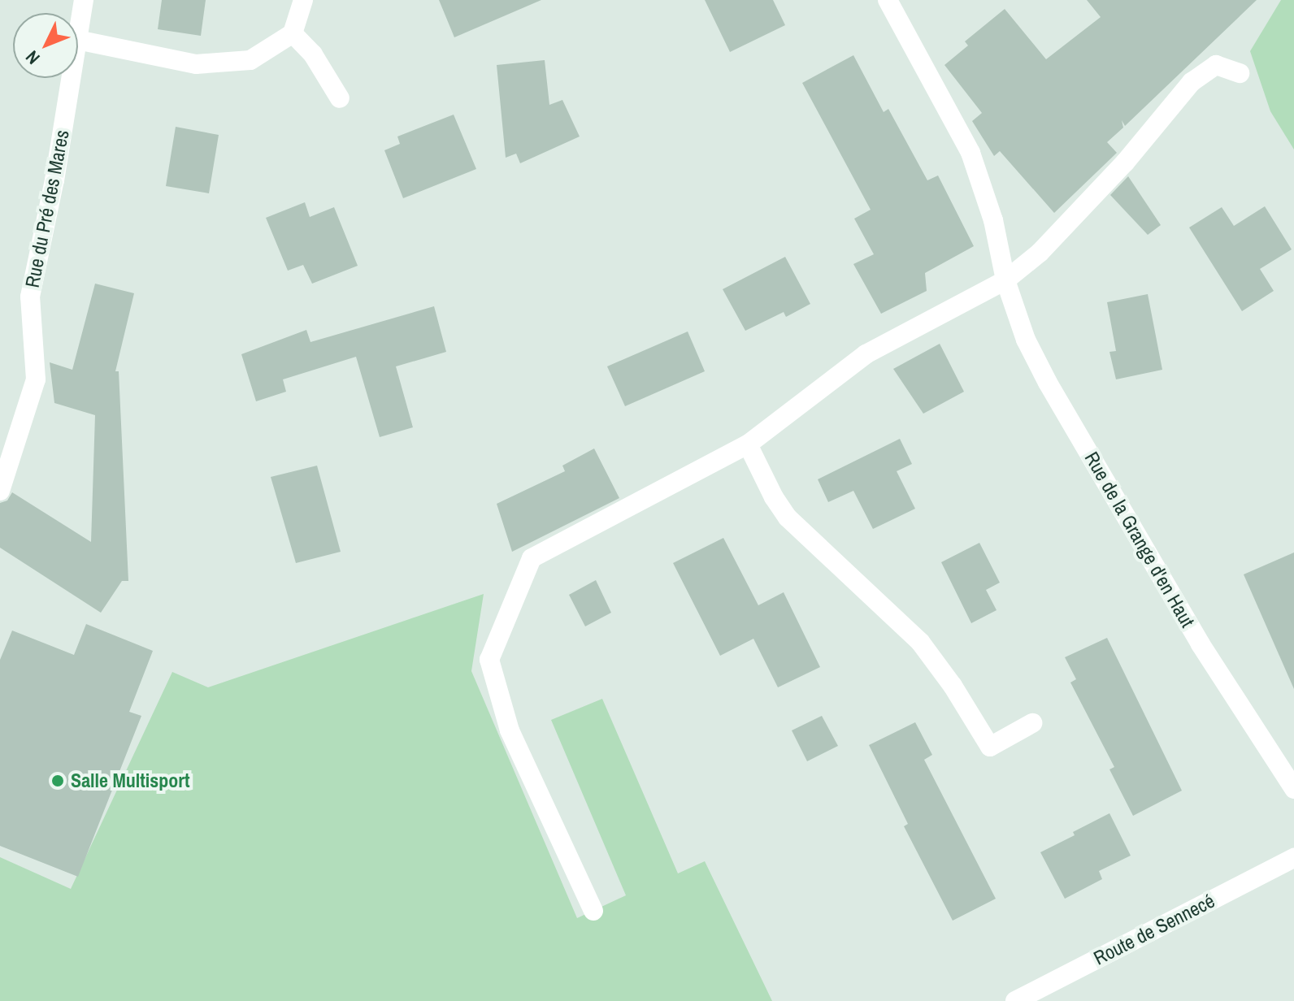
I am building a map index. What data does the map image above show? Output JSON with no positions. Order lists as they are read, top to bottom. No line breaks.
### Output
{"streets":{"street":["Rue du Pré des Mares","Rue de la Grange d'en Haut","Route de Sennecé"]},"places":["Salle Multisport"],"north":"bottom left"}
